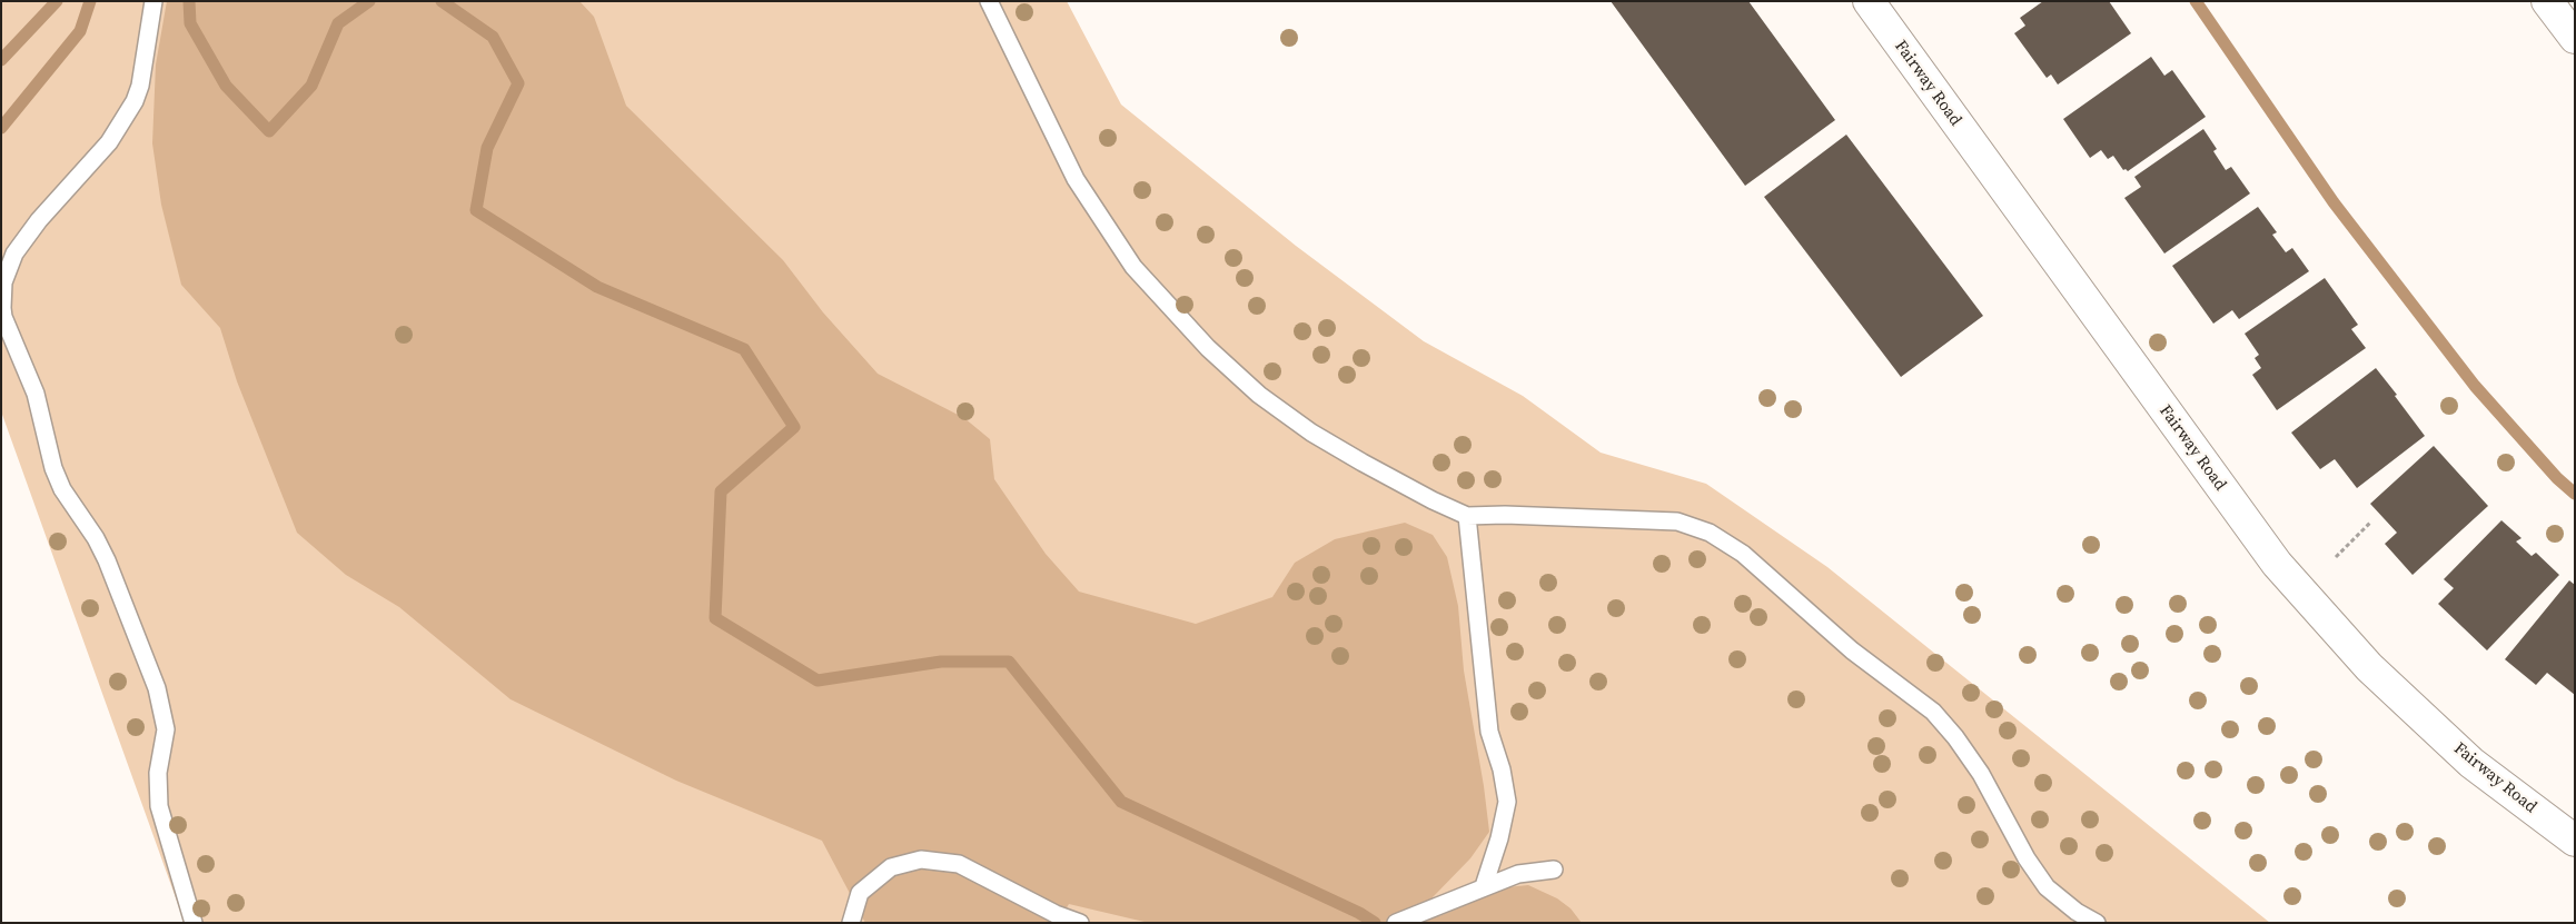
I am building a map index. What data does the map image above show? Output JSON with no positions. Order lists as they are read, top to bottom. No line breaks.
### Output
{"streets":{"street":["Fairway Road"]}}
